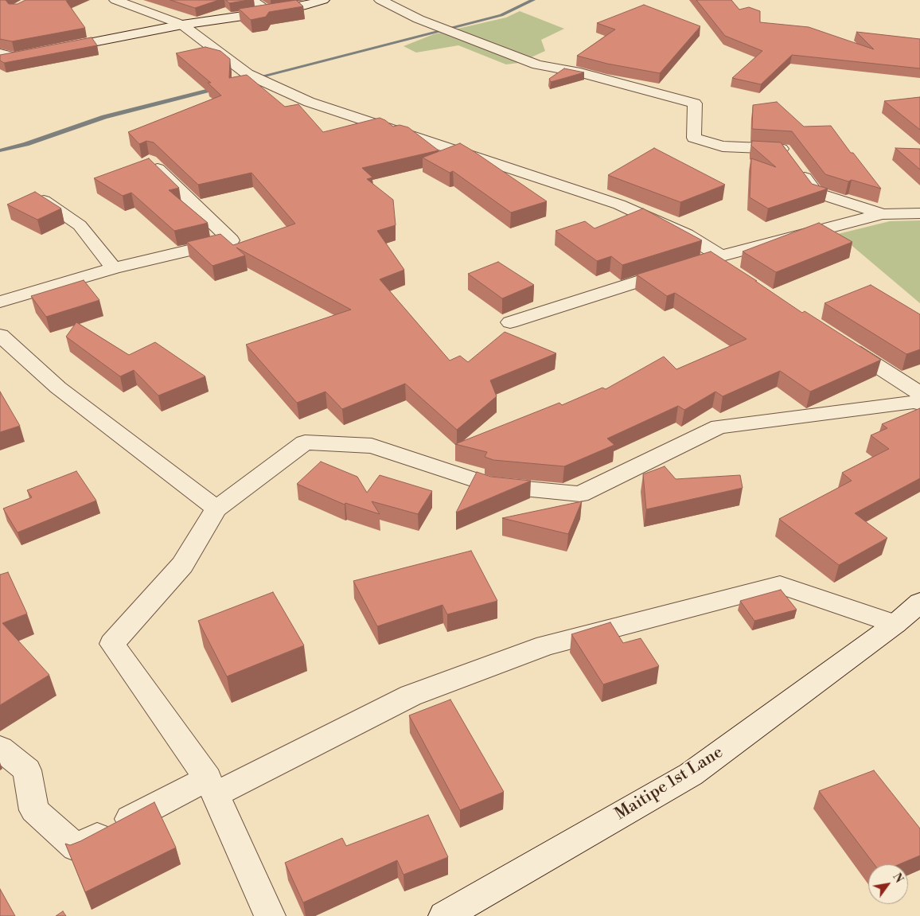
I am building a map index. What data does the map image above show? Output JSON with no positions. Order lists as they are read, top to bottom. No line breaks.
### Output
{"streets":{"street":["Maitipe 1st Lane"]},"north":"top right"}
